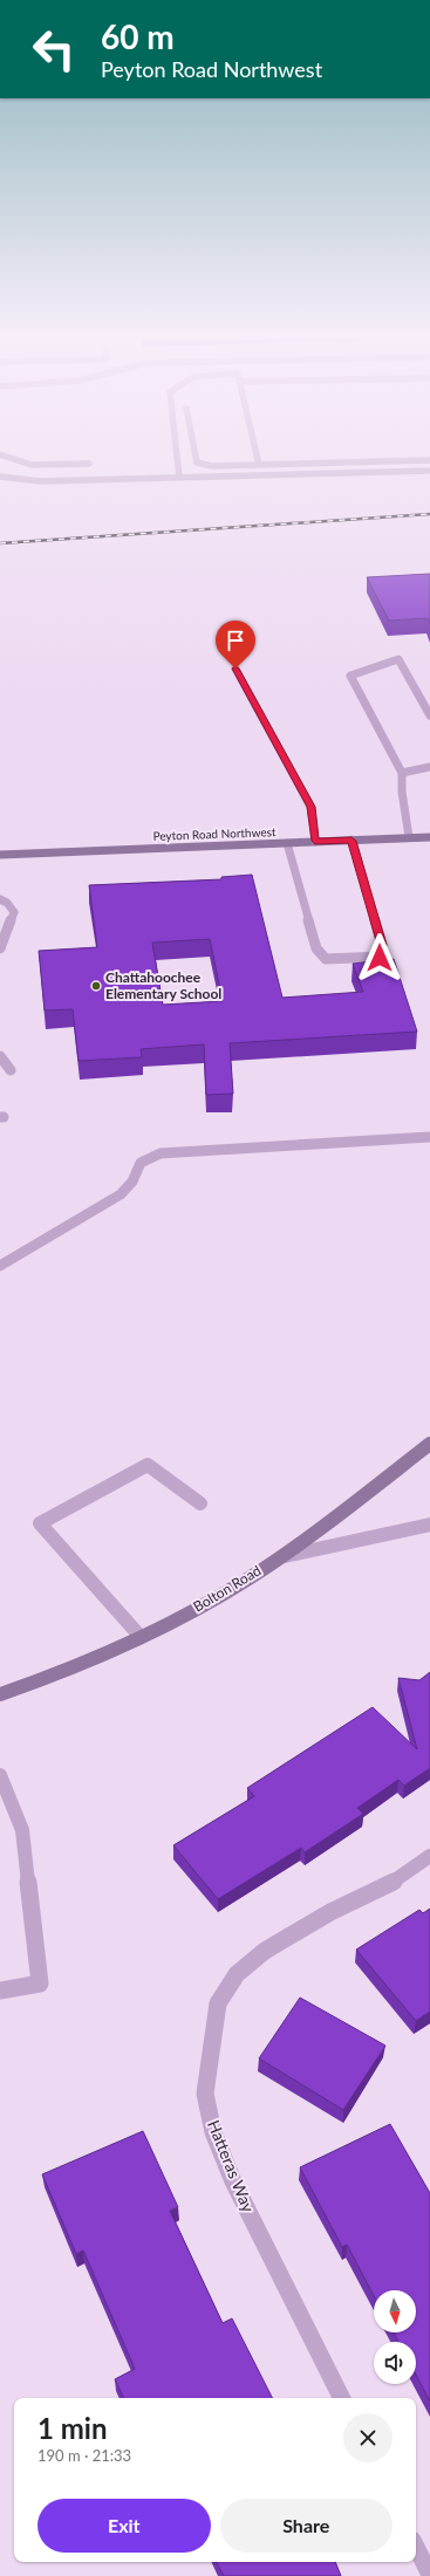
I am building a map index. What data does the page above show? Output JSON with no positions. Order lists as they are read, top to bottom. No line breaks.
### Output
{"streets":{"street":["Peyton Road Northwest","Bolton Road","Hatteras Way"]},"places":["Chattahoochee Elementary School"],"north":"bottom","page":{"turn":["60 m","Peyton Road Northwest"],"heading":["1 min","190 m · 21:33"],"buttons":["Exit","Share"]}}
